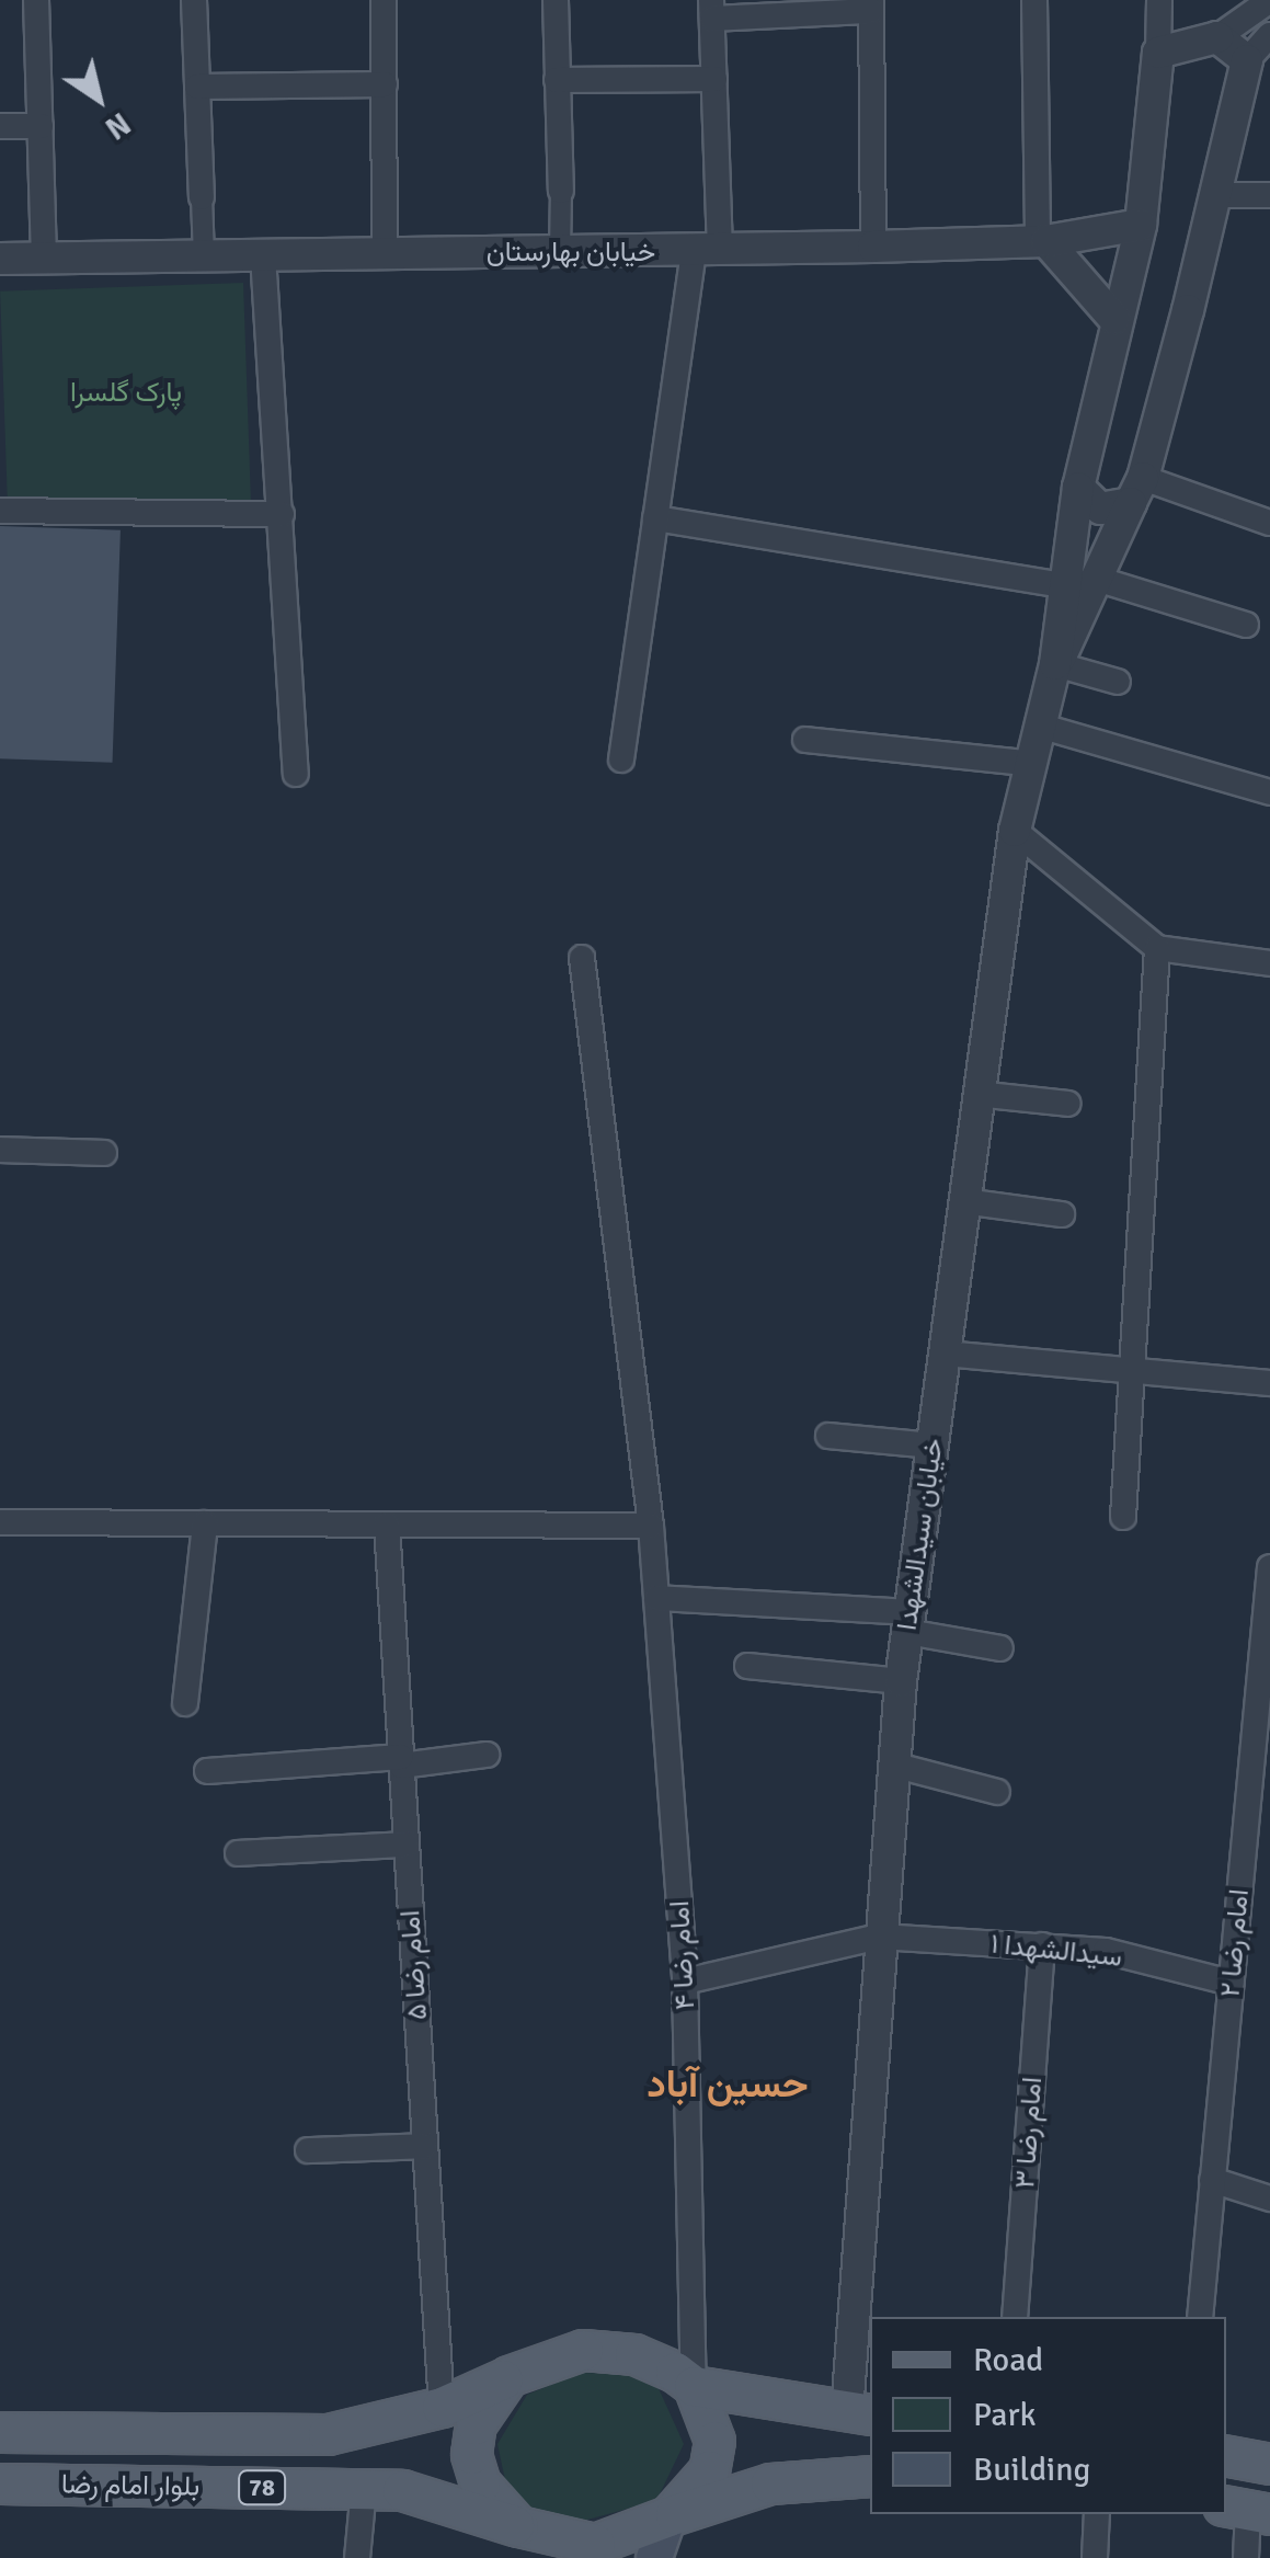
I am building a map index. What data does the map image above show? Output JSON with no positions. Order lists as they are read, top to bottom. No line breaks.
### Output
{"streets":{"main road":["بلوار امام رضا","78"],"street":["خیابان بهارستان","خیابان سیدالشهدا","امام رضا ۲","سیدالشهدا ۱","امام رضا ۴","امام رضا ۵","امام رضا ۳"]},"crossings":[["خیابان سیدالشهدا","سیدالشهدا ۱"],["خیابان سیدالشهدا","78"],["امام رضا ۲","سیدالشهدا ۱"],["سیدالشهدا ۱","امام رضا ۴"],["سیدالشهدا ۱","امام رضا ۳"],["امام رضا ۴","بلوار امام رضا"],["امام رضا ۴","78"],["امام رضا ۵","بلوار امام رضا"],["بلوار امام رضا","78"]],"districts":["حسین آباد"],"parks":["پارک گلسرا"],"legend":["Road","Park","Building"],"north":"bottom right"}
